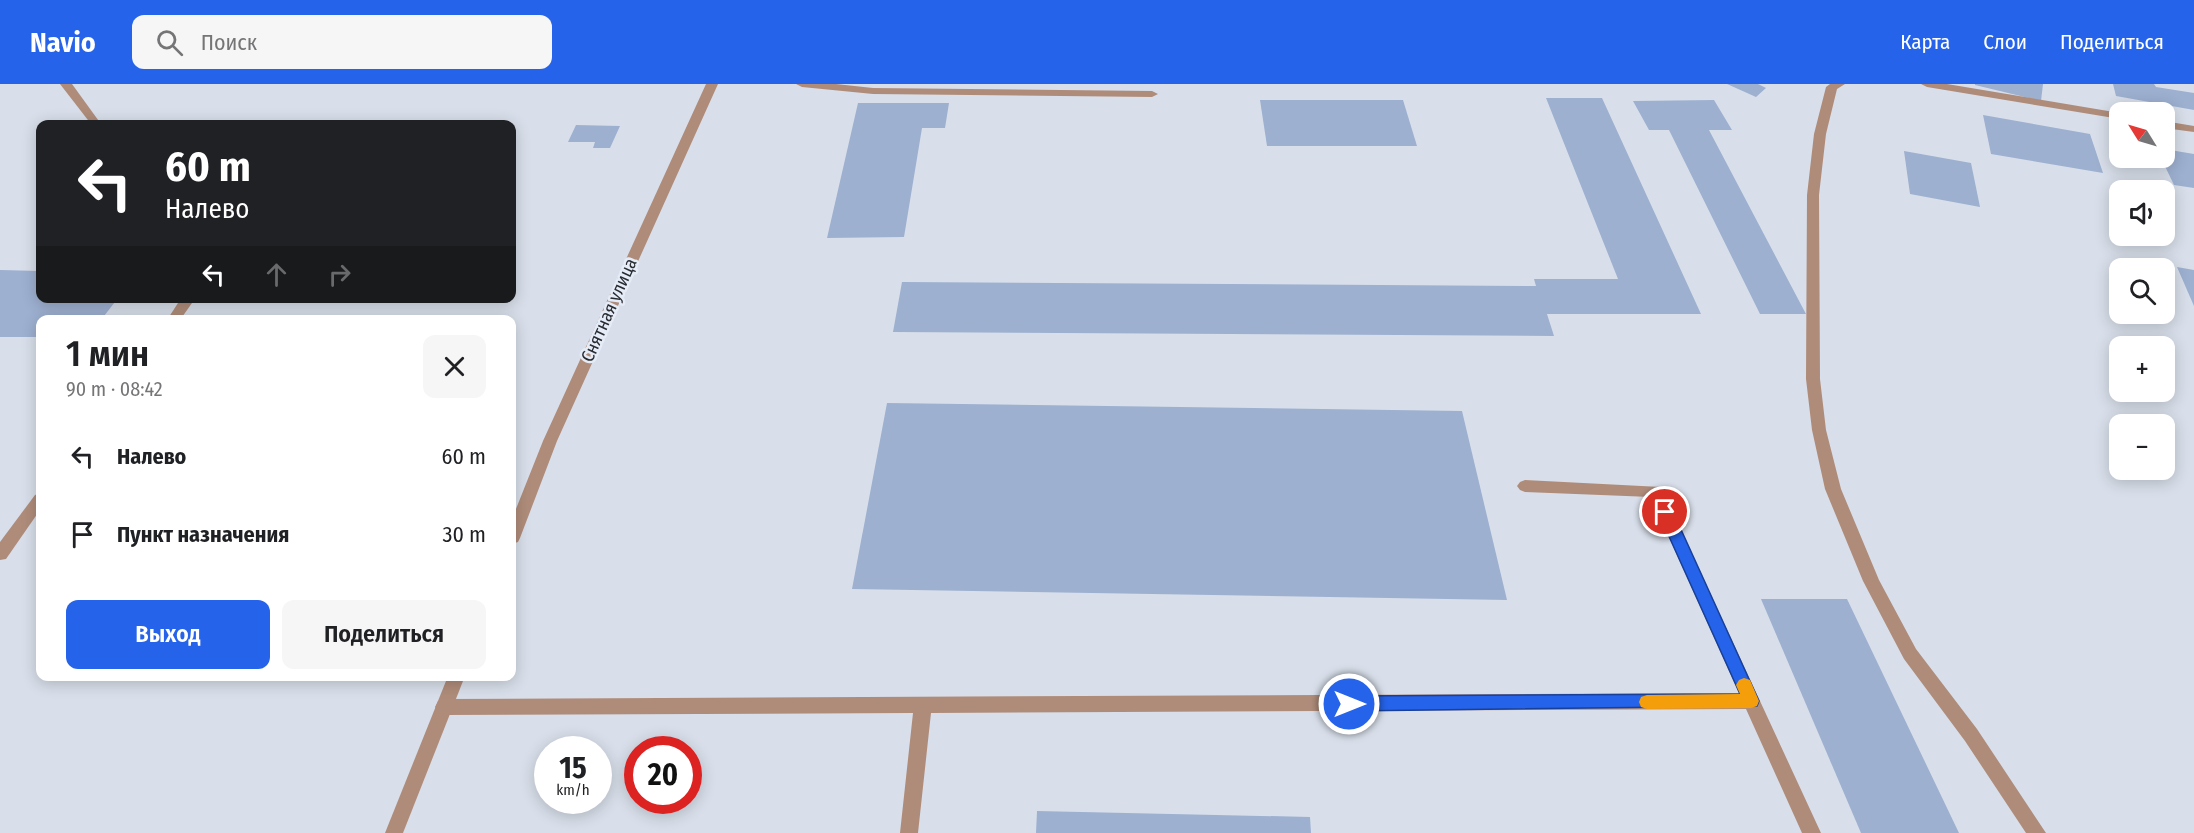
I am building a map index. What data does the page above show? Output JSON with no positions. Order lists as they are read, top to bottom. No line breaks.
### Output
{"streets":{"street":["Снятная улица"]},"north":"top left","page":{"header":"Navio","search":"Поиск","nav":["Карта","Слои","Поделиться"],"map_buttons":["+","−"],"turn":["60 m","Налево"],"heading":["1 мин","90 m · 08:42"],"list":[{"name":"Налево","value":"60 m"},{"name":"Пункт назначения","value":"30 m"}],"buttons":["Выход","Поделиться"],"speed":"15 km/h","limit":"20"}}
